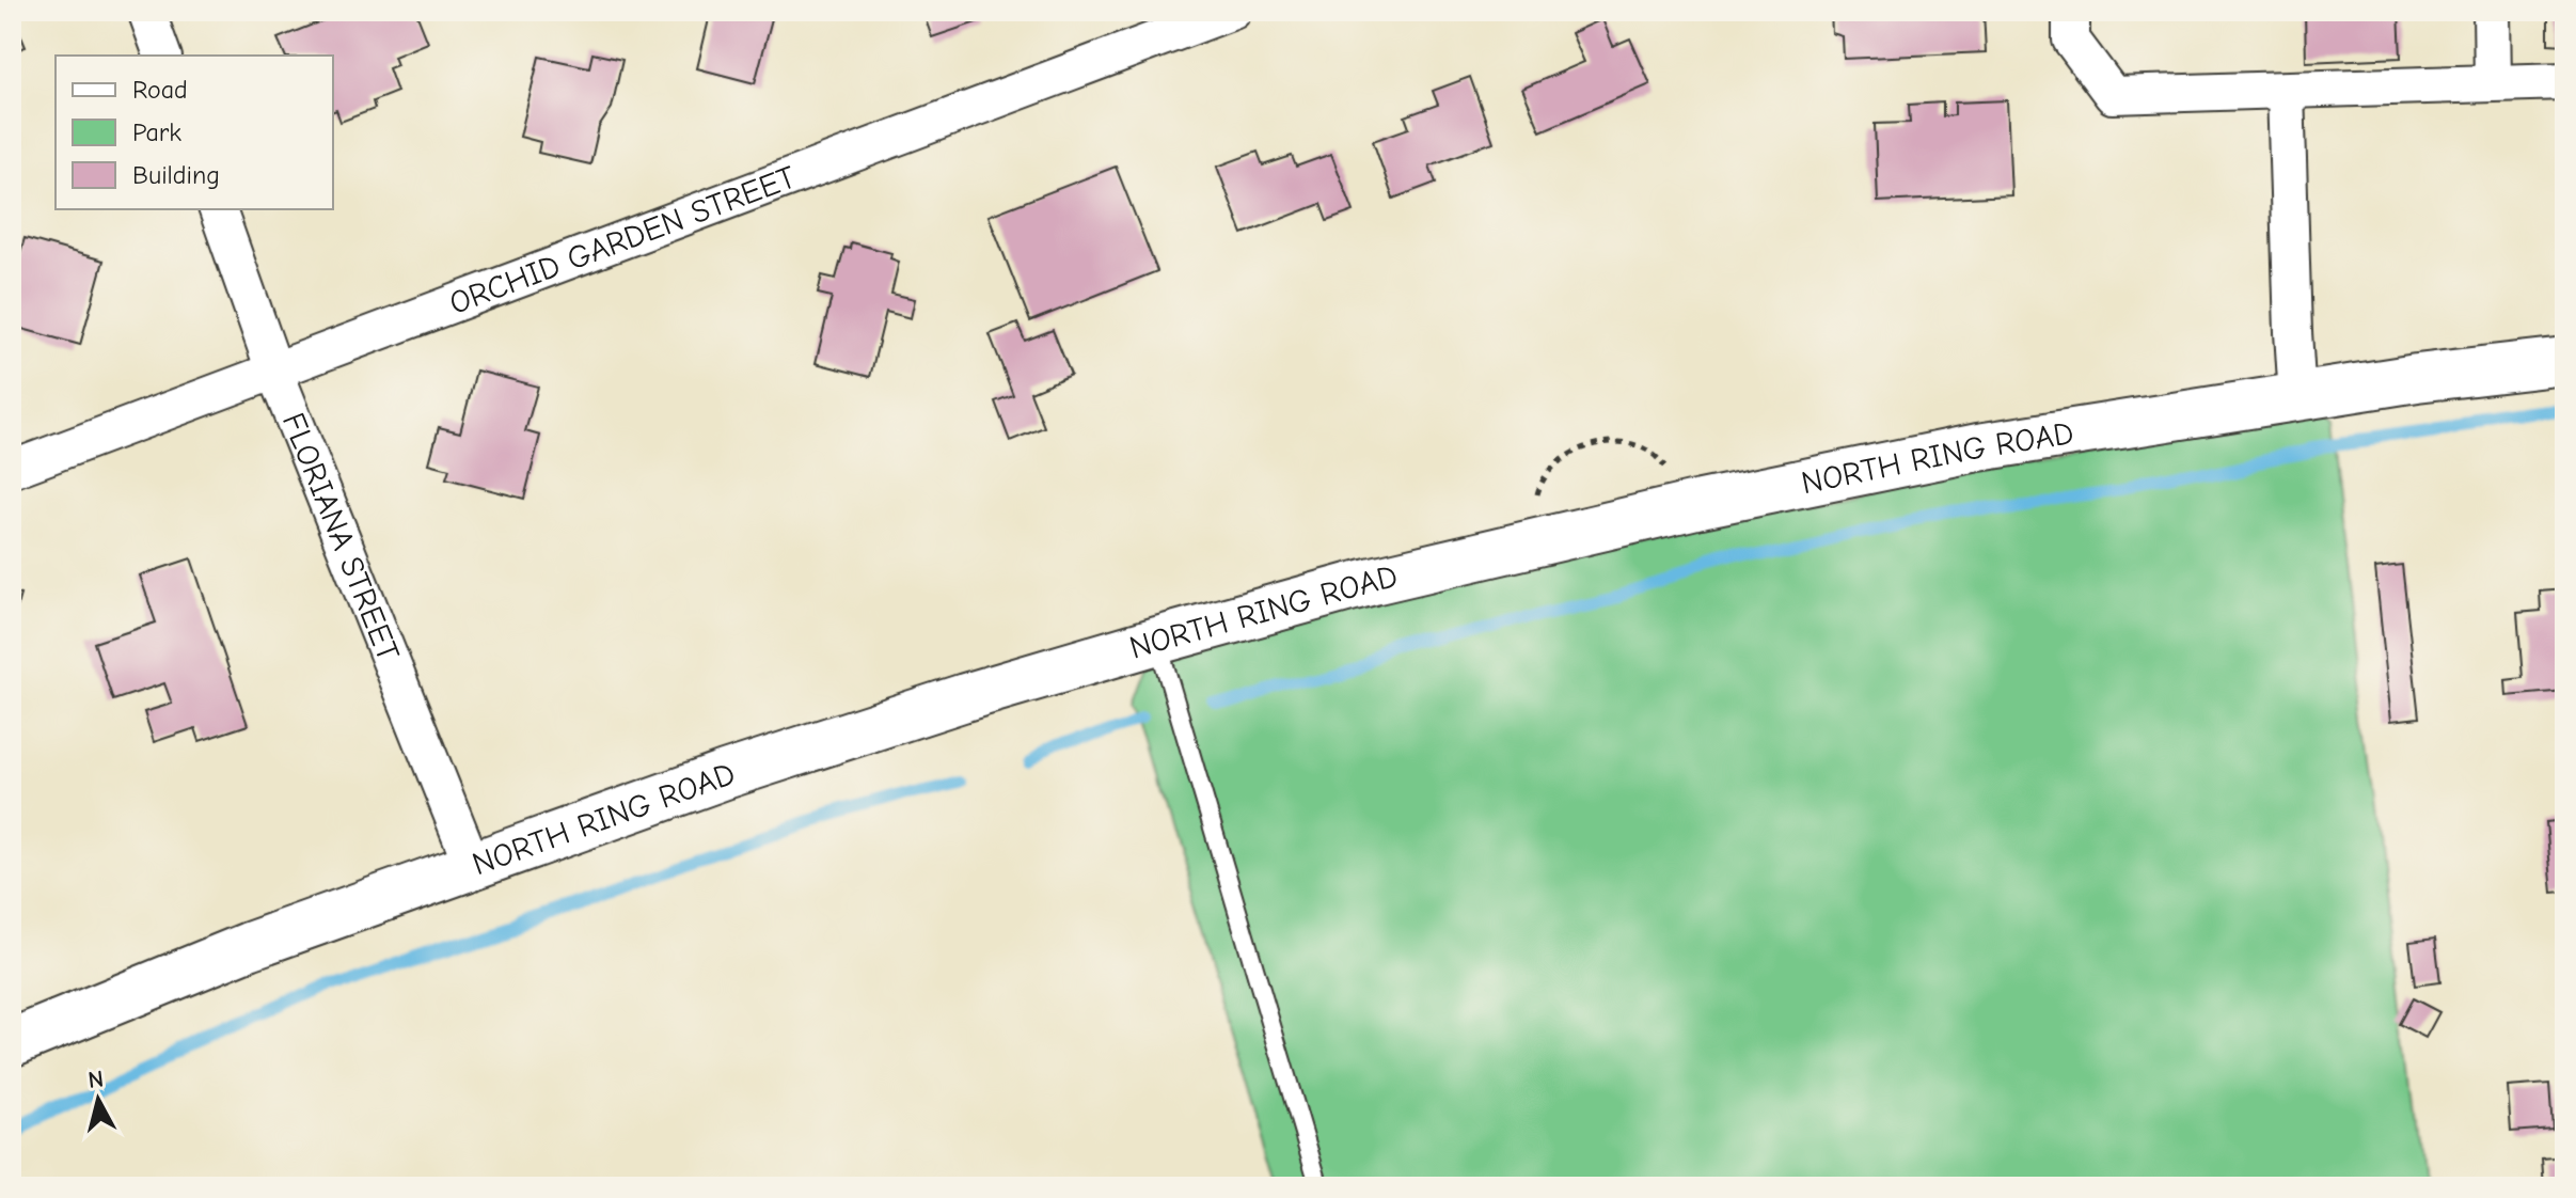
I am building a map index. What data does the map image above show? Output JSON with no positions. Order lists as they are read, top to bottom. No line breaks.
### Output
{"streets":{"main road":["NORTH RING ROAD"],"street":["ORCHID GARDEN STREET","FLORIANA STREET"]},"crossings":[["ORCHID GARDEN STREET","FLORIANA STREET"],["NORTH RING ROAD","FLORIANA STREET"]],"legend":["Road","Park","Building"],"north":"top"}
